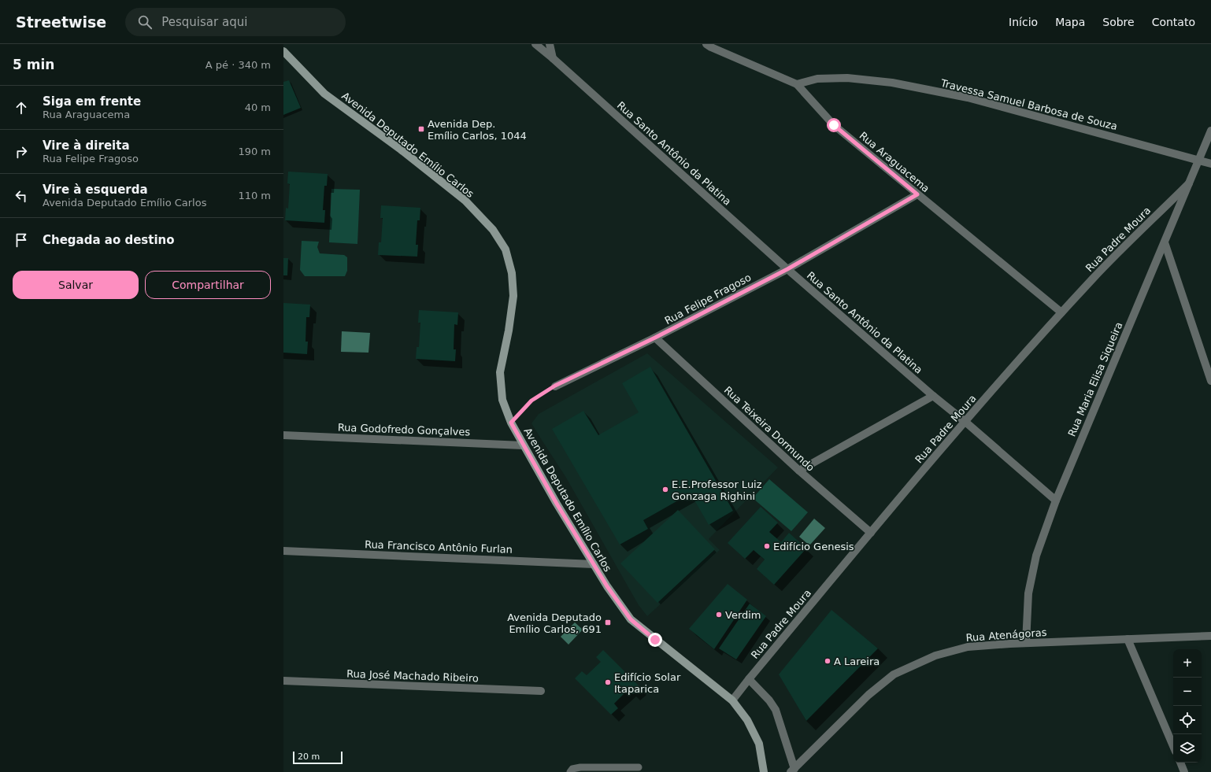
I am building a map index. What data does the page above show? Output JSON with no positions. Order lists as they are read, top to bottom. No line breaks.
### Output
{"streets":{"main road":["Avenida Deputado Emílio Carlos"],"street":["Travessa Samuel Barbosa de Souza","Rua Santo Antônio da Platina","Rua Araguacema","Rua Padre Moura","Rua Felipe Fragoso","Rua Maria Elisa Siqueira","Rua Teixeira Dormundo","Rua Godofredo Gonçalves","Rua Francisco Antônio Furlan","Rua Atenágoras","Rua José Machado Ribeiro"]},"crossings":[["Travessa Samuel Barbosa de Souza","Rua Araguacema"],["Travessa Samuel Barbosa de Souza","Rua Maria Elisa Siqueira"],["Avenida Deputado Emílio Carlos","Rua Padre Moura"],["Avenida Deputado Emílio Carlos","Rua Godofredo Gonçalves"],["Avenida Deputado Emílio Carlos","Rua Francisco Antônio Furlan"],["Rua Santo Antônio da Platina","Rua Padre Moura"],["Rua Santo Antônio da Platina","Rua Felipe Fragoso"],["Rua Santo Antônio da Platina","Rua Maria Elisa Siqueira"],["Rua Araguacema","Rua Padre Moura"],["Rua Araguacema","Rua Felipe Fragoso"],["Rua Padre Moura","Rua Maria Elisa Siqueira"],["Rua Padre Moura","Rua Teixeira Dormundo"],["Rua Felipe Fragoso","Rua Teixeira Dormundo"],["Rua Maria Elisa Siqueira","Rua Atenágoras"]],"places":{"transit":["Avenida Dep. Emílio Carlos, 1044","Avenida Deputado Emílio Carlos, 691"],"other":["E.E.Professor Luiz Gonzaga Righini","Edifício Genesis","Verdim","A Lareira","Edifício Solar Itaparica"]},"scale_bar":"20 m","page":{"header":"Streetwise","search":"Pesquisar aqui","nav":["Início","Mapa","Sobre","Contato"],"heading":["5 min","A pé · 340 m"],"list":[["Siga em frente","Rua Araguacema","40 m"],["Vire à direita","Rua Felipe Fragoso","190 m"],["Vire à esquerda","Avenida Deputado Emílio Carlos","110 m"],"Chegada ao destino"],"buttons":["Salvar","Compartilhar"],"map_buttons":["+","−"],"scale":"20 m"}}
